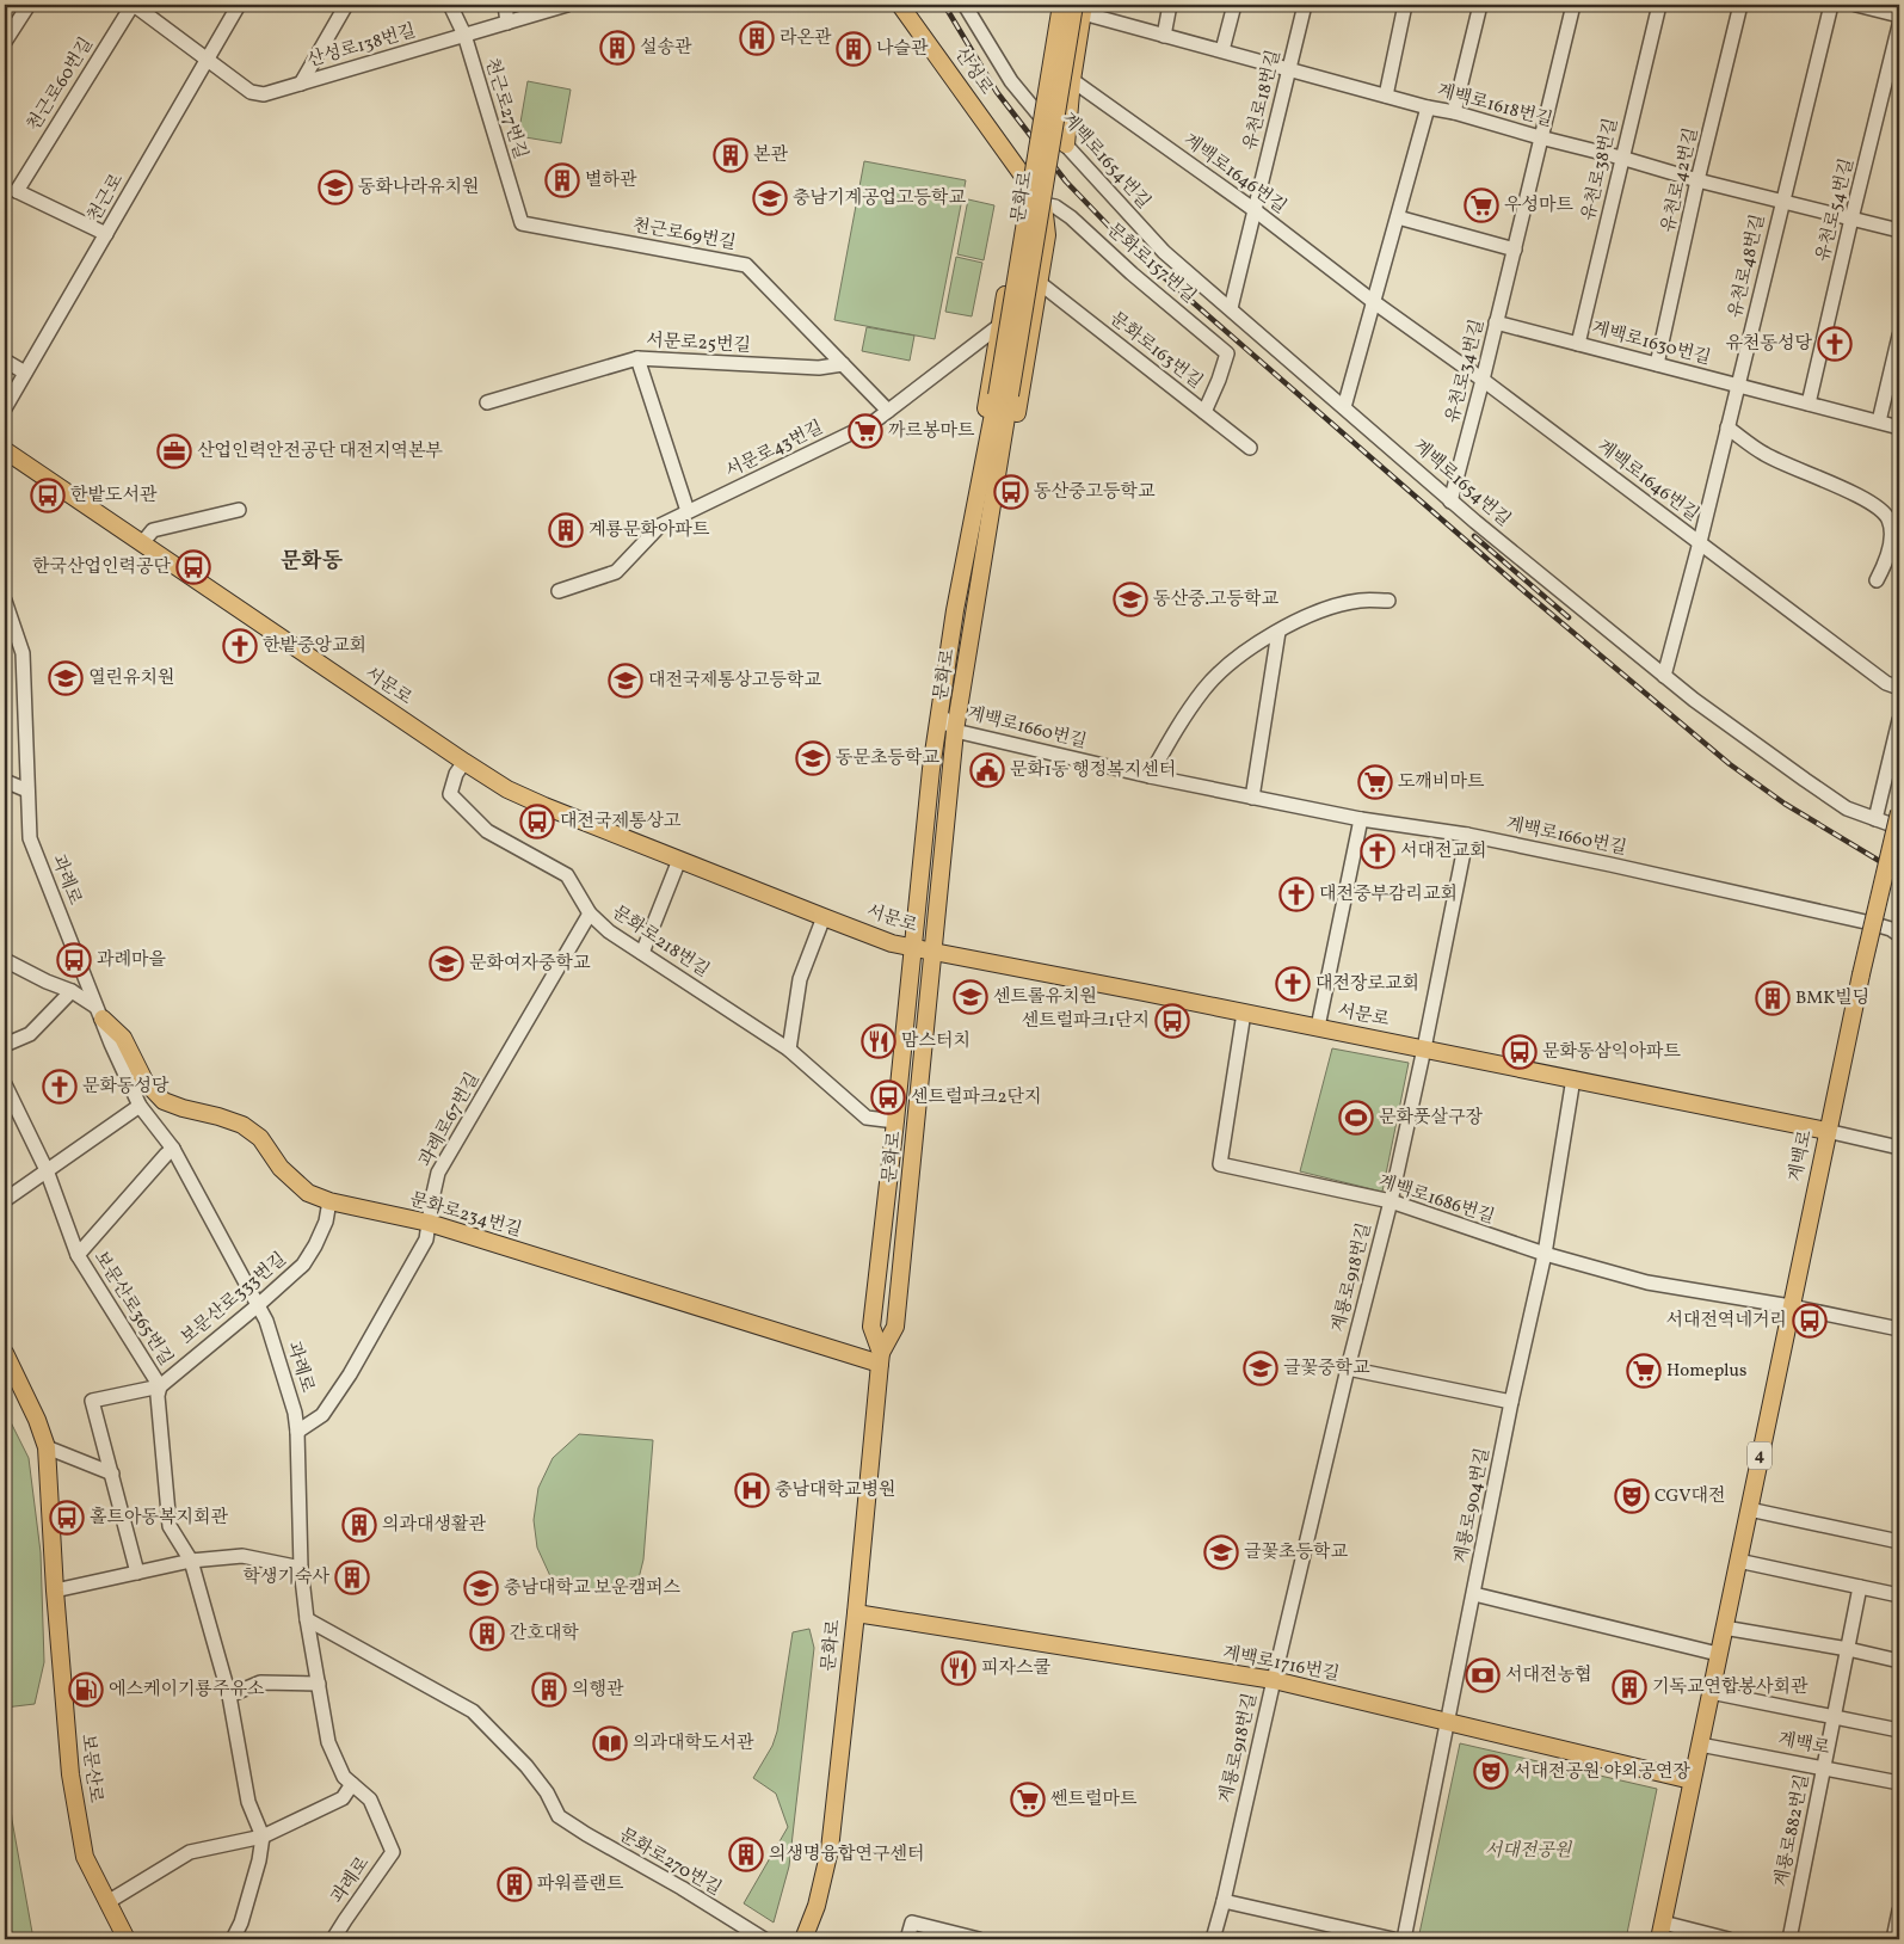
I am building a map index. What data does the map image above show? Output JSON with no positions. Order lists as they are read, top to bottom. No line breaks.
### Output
{"streets":{"main road":["산성로","문화로","서문로","계백로","문화로234번길","4","계백로1716번길","보문산로"],"street":["산성로138번길","천근로60번길","유천로18번길","계백로1618번길","천근로27번길","계백로1654번길","유천로38번길","계백로1646번길","유천로42번길","천근로","유천로54번길","천근로69번길","문화로157번길","유천로48번길","서문로25번길","계백로1630번길","문화로163번길","유천로34번길","서문로43번길","계백로1660번길","과례로","문화로218번길","과례로67번길","계백로1686번길","계룡로918번길","보문산로333번길","보문산로365번길","계룡로904번길","계룡로882번길","문화로270번길"]},"crossings":[["산성로138번길","천근로60번길"],["산성로138번길","천근로27번길"],["산성로138번길","천근로"],["천근로60번길","천근로"],["유천로18번길","계백로1618번길"],["유천로18번길","계백로1654번길"],["유천로18번길","계백로1646번길"],["계백로1618번길","유천로38번길"],["계백로1618번길","유천로42번길"],["계백로1618번길","문화로"],["계백로1618번길","유천로54번길"],["계백로1618번길","유천로48번길"],["계백로1618번길","유천로34번길"],["천근로27번길","천근로69번길"],["계백로1654번길","유천로48번길"],["계백로1654번길","유천로34번길"],["계백로1654번길","계백로"],["유천로38번길","계백로1630번길"],["계백로1646번길","유천로48번길"],["계백로1646번길","유천로34번길"],["유천로42번길","계백로1630번길"],["문화로","서문로"],["문화로","계백로1660번길"],["문화로","문화로218번길"],["문화로","문화로234번길"],["문화로","계백로1716번길"],["유천로54번길","계백로1630번길"],["천근로69번길","서문로25번길"],["천근로69번길","서문로43번길"],["문화로157번길","문화로163번길"],["유천로48번길","계백로1630번길"],["계백로1630번길","유천로34번길"],["서문로","문화로218번길"],["서문로","계백로"],["서문로","계백로1686번길"],["서문로","계룡로918번길"],["서문로","계룡로904번길"],["계백로1660번길","계룡로918번길"],["과례로","과례로67번길"],["과례로","문화로234번길"],["과례로","보문산로333번길"],["과례로","문화로270번길"],["문화로218번길","과례로67번길"],["과례로67번길","문화로234번길"],["계백로","계백로1686번길"],["계백로","계백로1716번길"],["계백로","계룡로882번길"],["계백로1686번길","계룡로918번길"],["계백로1686번길","계룡로904번길"],["문화로234번길","보문산로333번길"],["계룡로918번길","계백로1716번길"],["보문산로333번길","보문산로365번길"],["계룡로904번길","계백로1716번길"]],"districts":["문화동"],"parks":["서대전공원"],"places":{"building":["라온관","설송관","나슬관","본관","별하관","계룡문화아파트","BMK빌딩","의과대생활관","학생기숙사","간호대학","기독교연합봉사회관","의행관","의생명융합연구센터","파워플랜트"],"school or university":["동화나라유치원","충남기계공업고등학교","동산중.고등학교","열린유치원","대전국제통상고등학교","동문초등학교","문화여자중학교","센트롤유치원","글꽃중학교","글꽃초등학교","충남대학교 보운캠퍼스"],"supermarket":["우성마트","까르봉마트","도깨비마트","Homeplus","쎈트럴마트"],"church":["유천동성당","한밭중앙교회","서대전교회","대전중부감리교회","대전장로교회","문화동성당"],"office":["산업인력안전공단 대전지역본부"],"bus stop":["동산중고등학교","한밭도서관","한국산업인력공단","대전국제통상고","과례마을","센트럴파크1단지","문화동삼익아파트","센트럴파크2단지","서대전역네거리","홀트아동복지회관"],"public building":["문화1동 행정복지센터"],"restaurant":["맘스터치","피자스쿨"],"sports":["문화풋살구장"],"hospital":["충남대학교병원"],"theatre":["CGV대전","서대전공원 야외공연장"],"bank":["서대전농협"],"fuel station":["에스케이기룡주유소"],"library":["의과대학도서관"]}}
